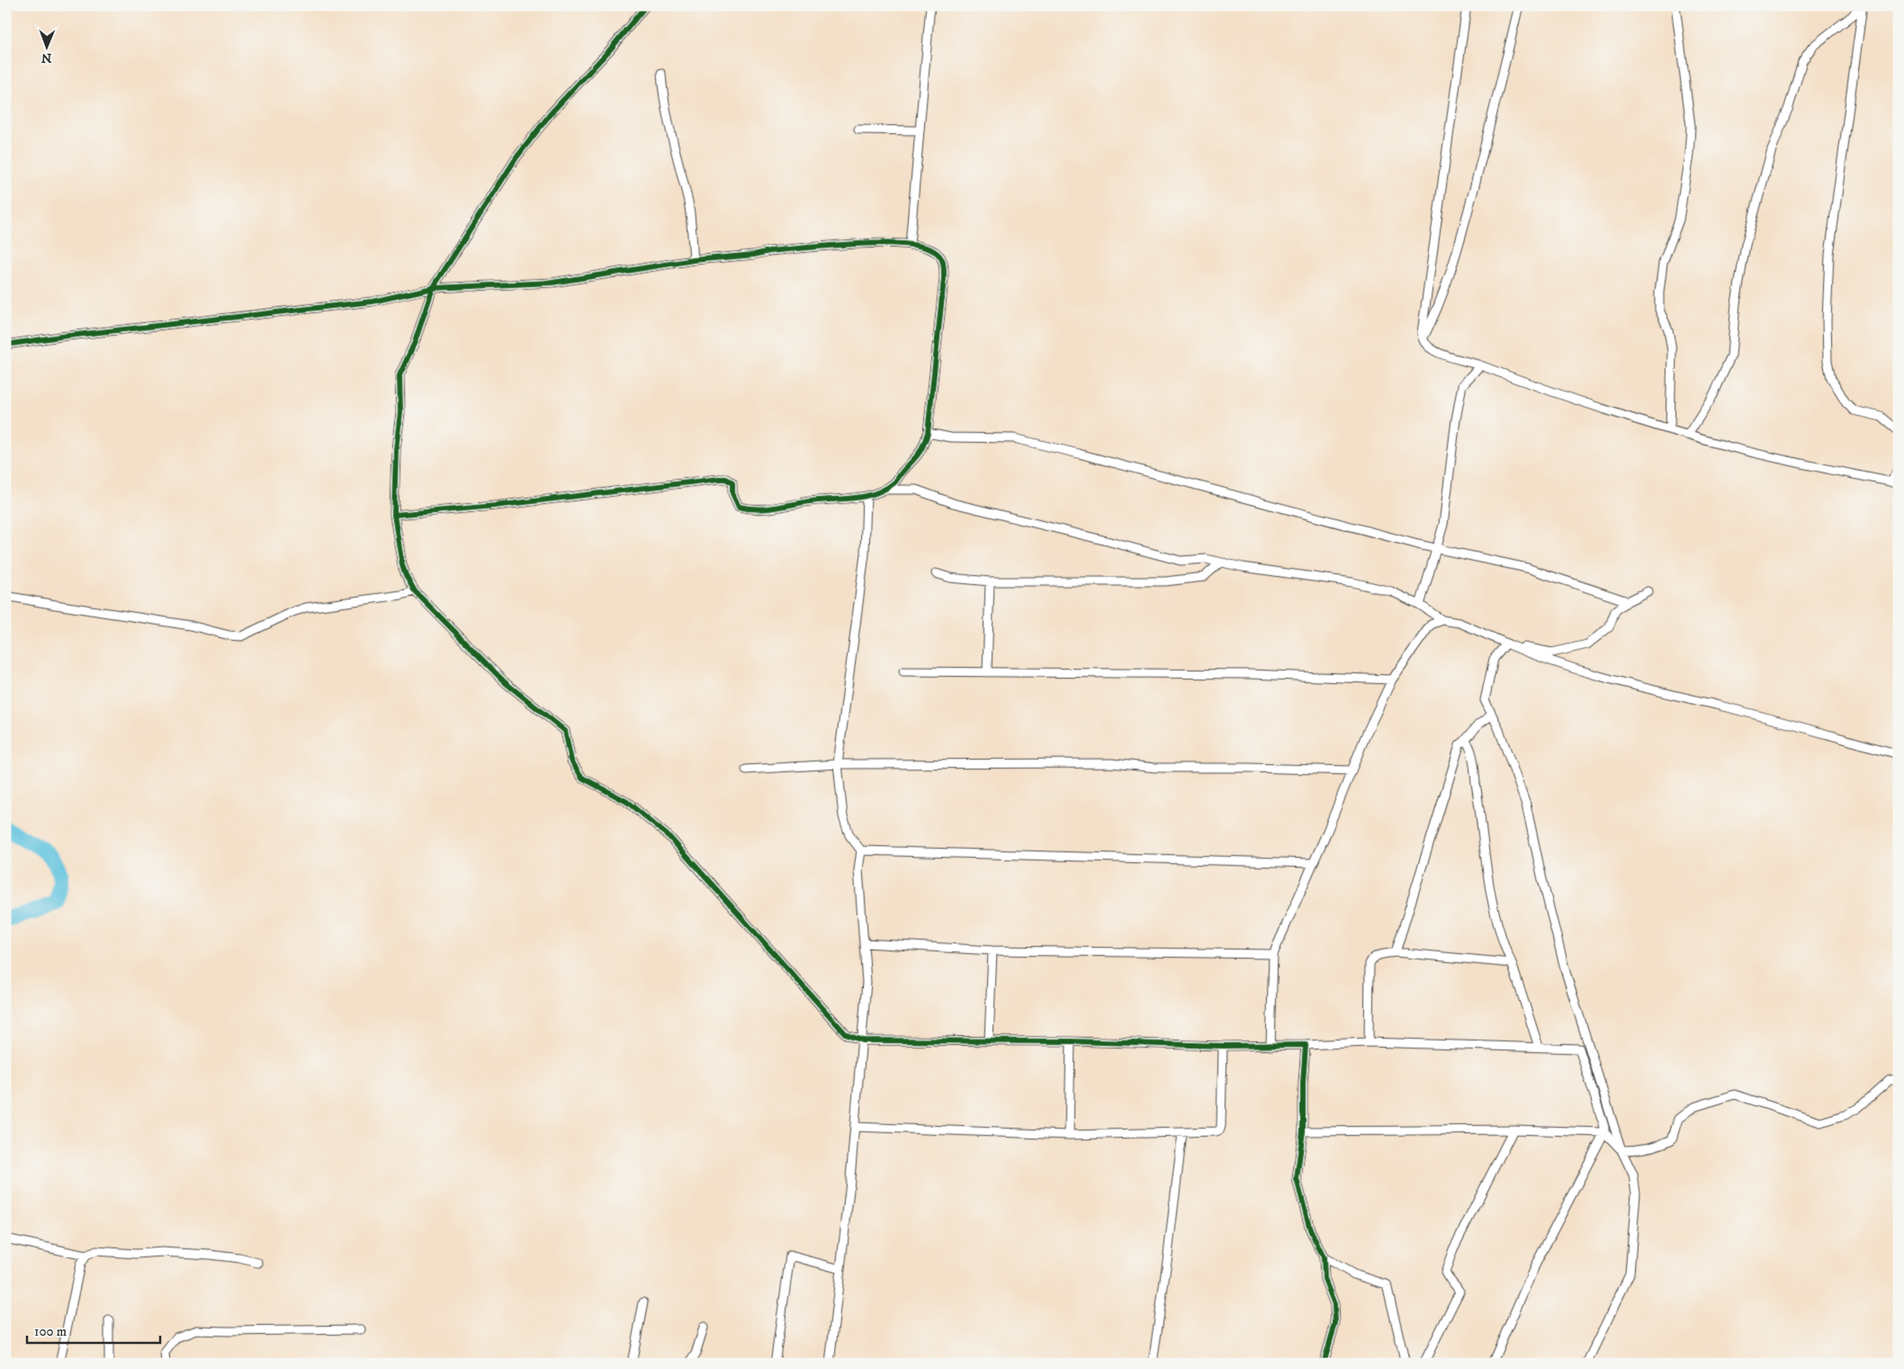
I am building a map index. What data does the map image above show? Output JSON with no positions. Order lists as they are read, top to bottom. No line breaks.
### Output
{"scale_bar":"100 m","north":"bottom"}
